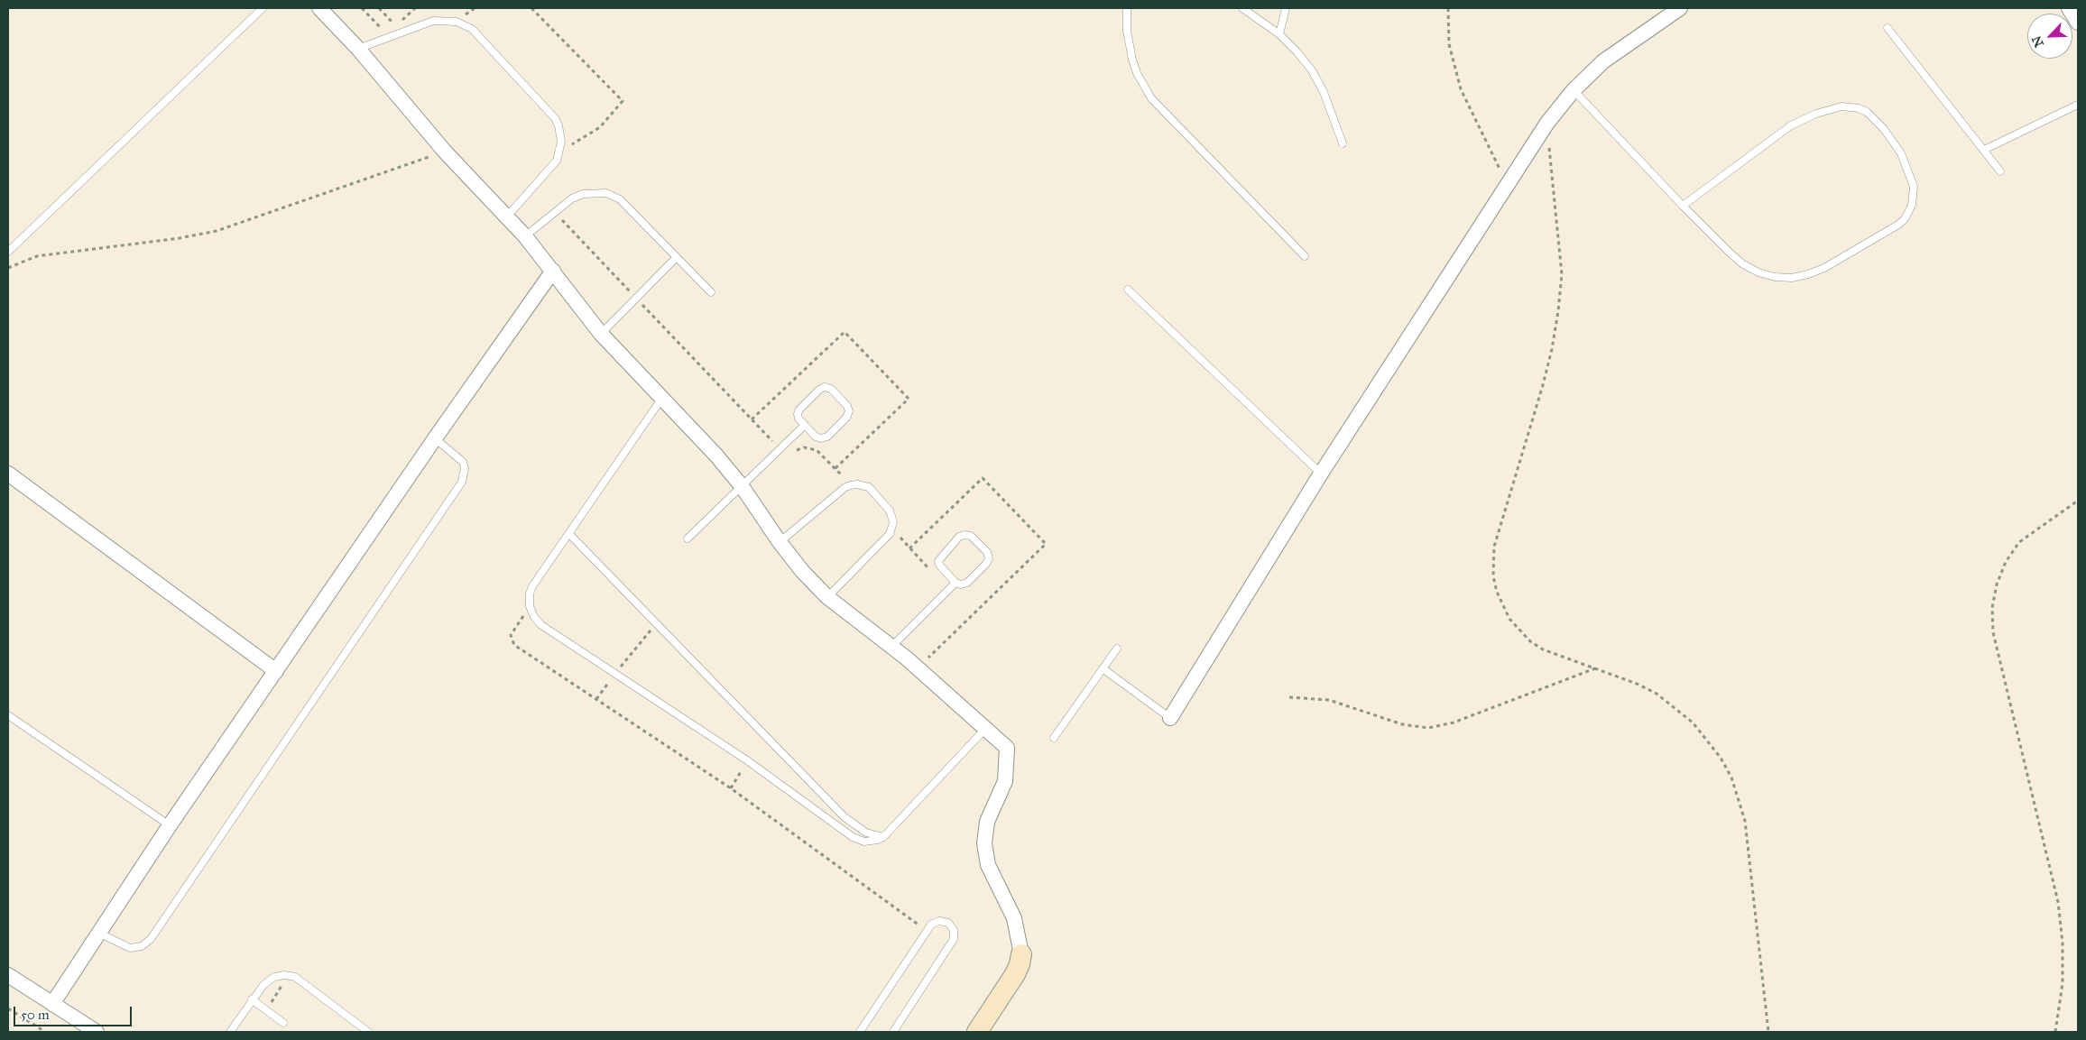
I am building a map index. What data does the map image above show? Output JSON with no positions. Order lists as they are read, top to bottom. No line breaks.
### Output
{"scale_bar":"50 m","north":"bottom left"}
